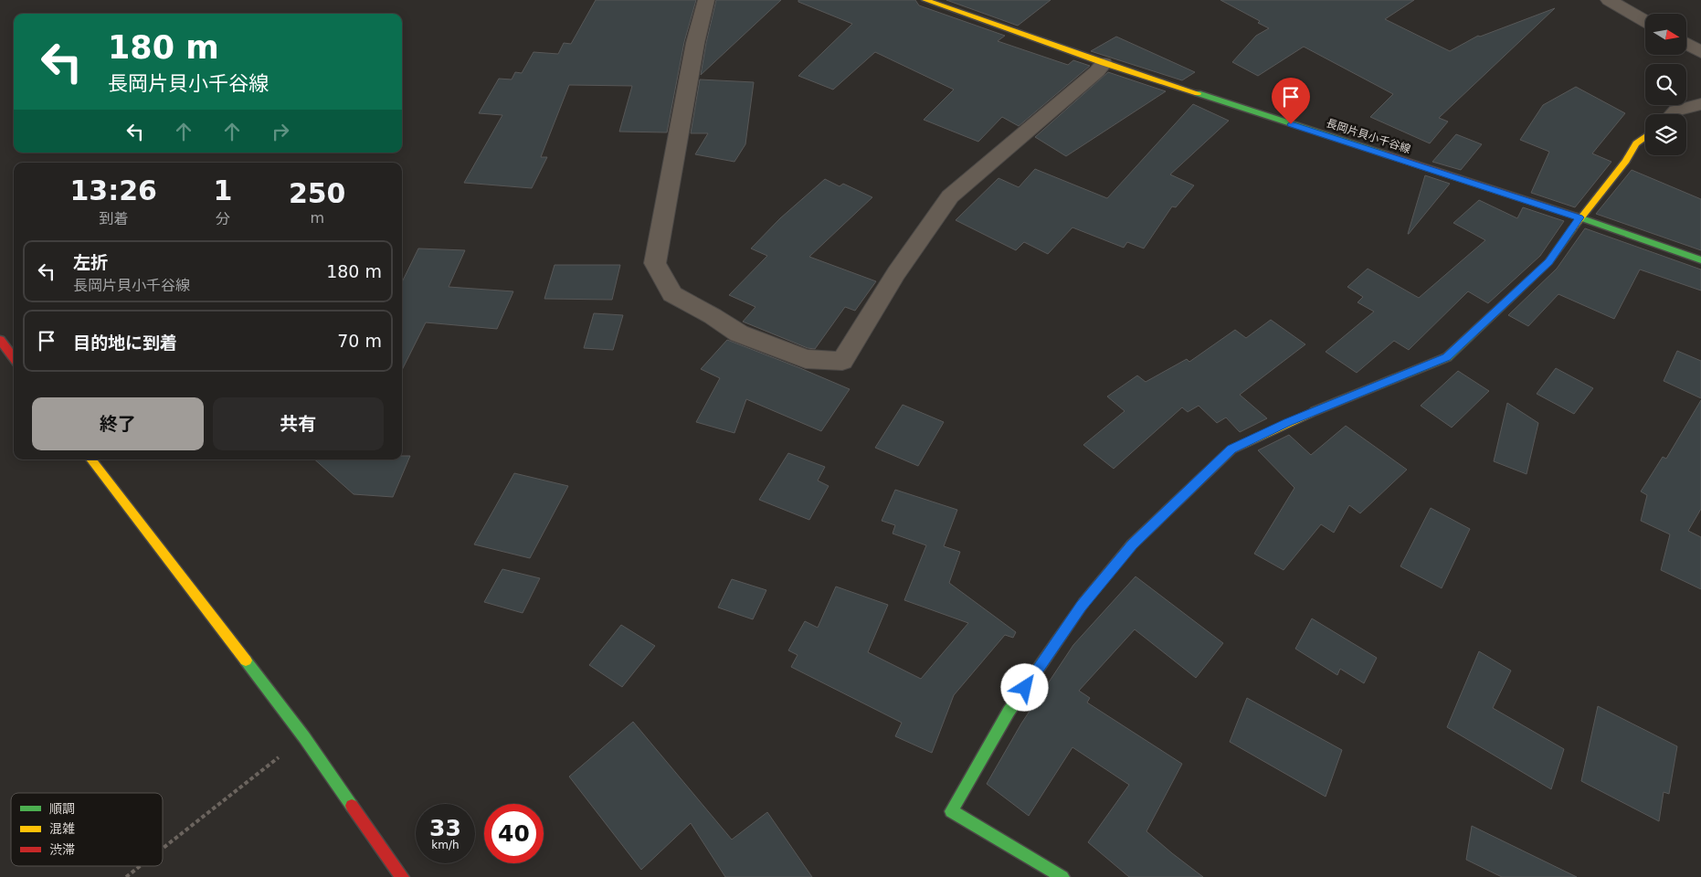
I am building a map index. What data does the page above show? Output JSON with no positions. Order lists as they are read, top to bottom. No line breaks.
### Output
{"streets":{"street":["長岡片貝小千谷線"]},"legend":["順調","混雑","渋滞"],"north":"right","page":{"turn":["180 m","長岡片貝小千谷線"],"eta":["13:26","到着","1","分","250","m"],"list":[{"name":"左折","note":"長岡片貝小千谷線","value":"180 m"},{"name":"目的地に到着","value":"70 m"}],"buttons":["終了","共有"],"speed":"33 km/h","limit":"40"}}
